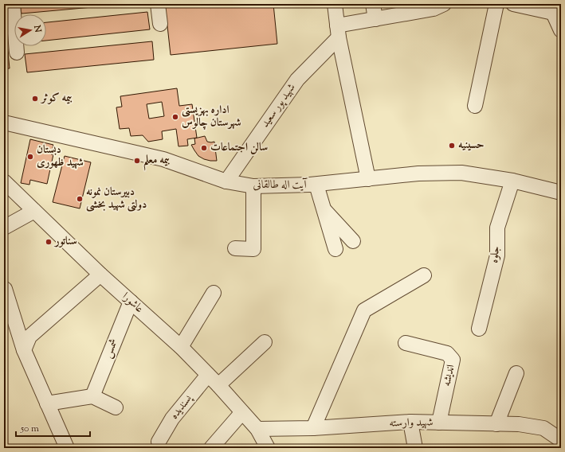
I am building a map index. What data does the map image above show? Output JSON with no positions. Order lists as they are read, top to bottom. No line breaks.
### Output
{"streets":{"street":["شهید پور سعید","آیت اله طالقانی","جلوه","عاشورا","شمس","اندیشه","پسندیده","شهید وارسته"]},"crossings":[["شهید پور سعید","آیت اله طالقانی"],["آیت اله طالقانی","جلوه"],["عاشورا","شمس"],["عاشورا","پسندیده"],["عاشورا","شهید وارسته"],["اندیشه","شهید وارسته"]],"places":["بیمه کوثر","اداره بهزیستی شهرستان چالوس","حسینیه","سالن اجتماعات","دبستان شهید ظهوری","بیمه معلم","دبیرستان نمونه دولتی شهید بخشی","سناتور"],"scale_bar":"50 m","north":"right"}
